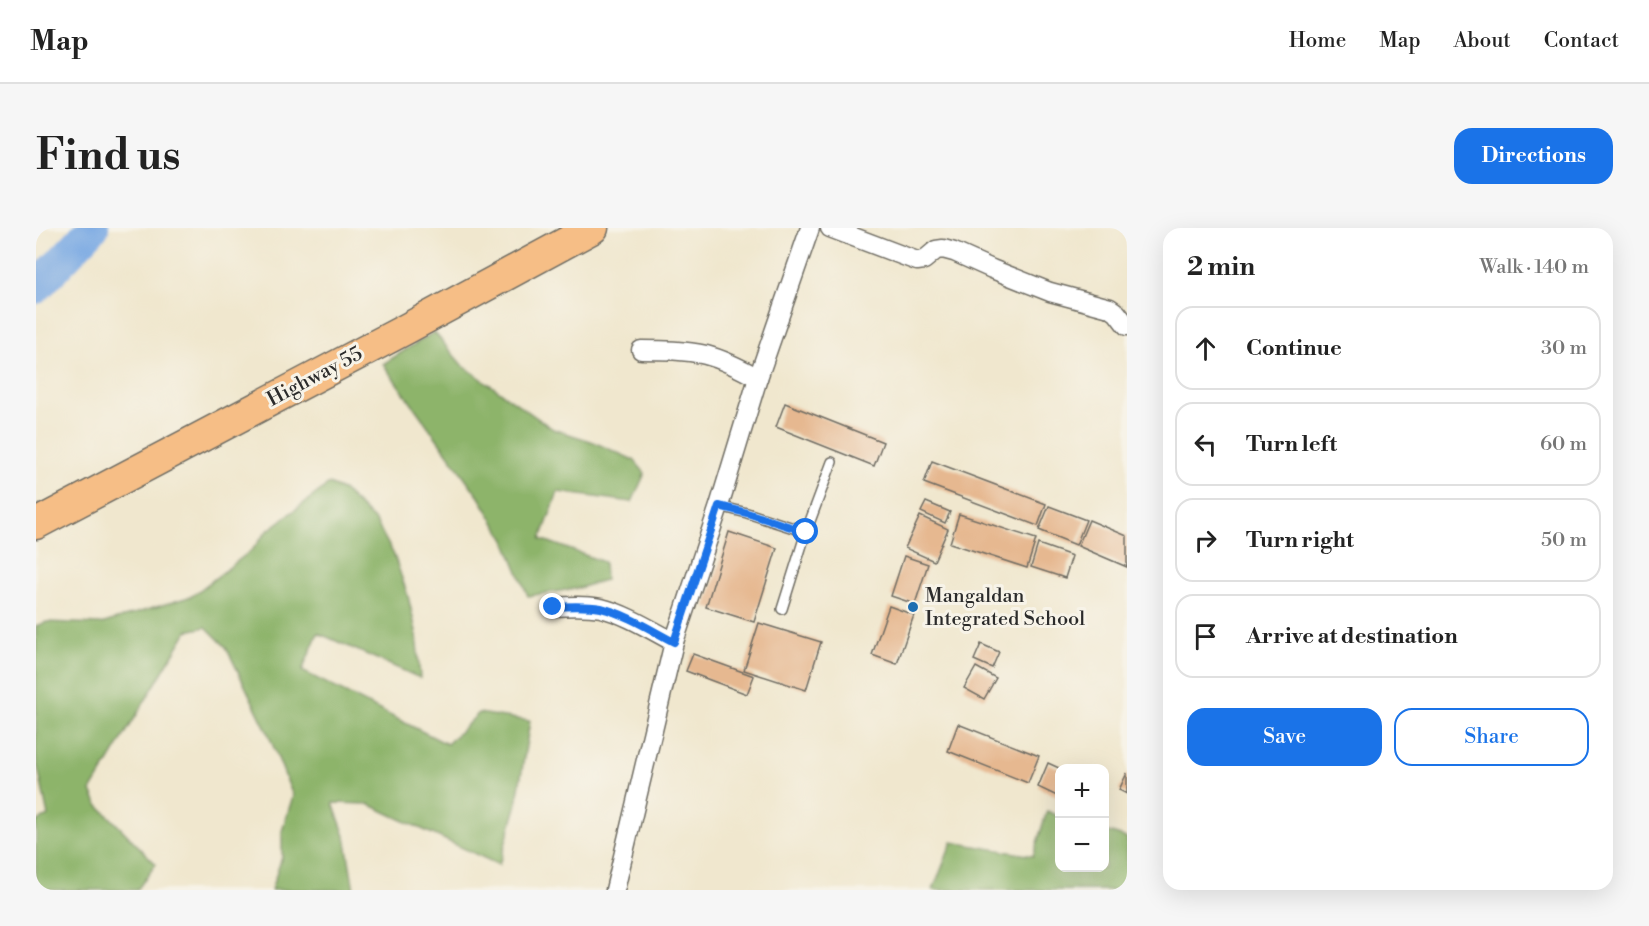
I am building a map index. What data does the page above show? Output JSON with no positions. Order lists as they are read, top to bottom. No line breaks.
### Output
{"streets":{"highway":["Highway 55"]},"places":["Mangaldan Integrated School"],"page":{"header":"Map","nav":["Home","Map","About","Contact"],"buttons":["Directions",["Save","Share"]],"title":"Find us","heading":["2 min","Walk · 140 m"],"list":[["Continue","30 m"],["Turn left","60 m"],["Turn right","50 m"],"Arrive at destination"],"map_buttons":["+","−"]}}
